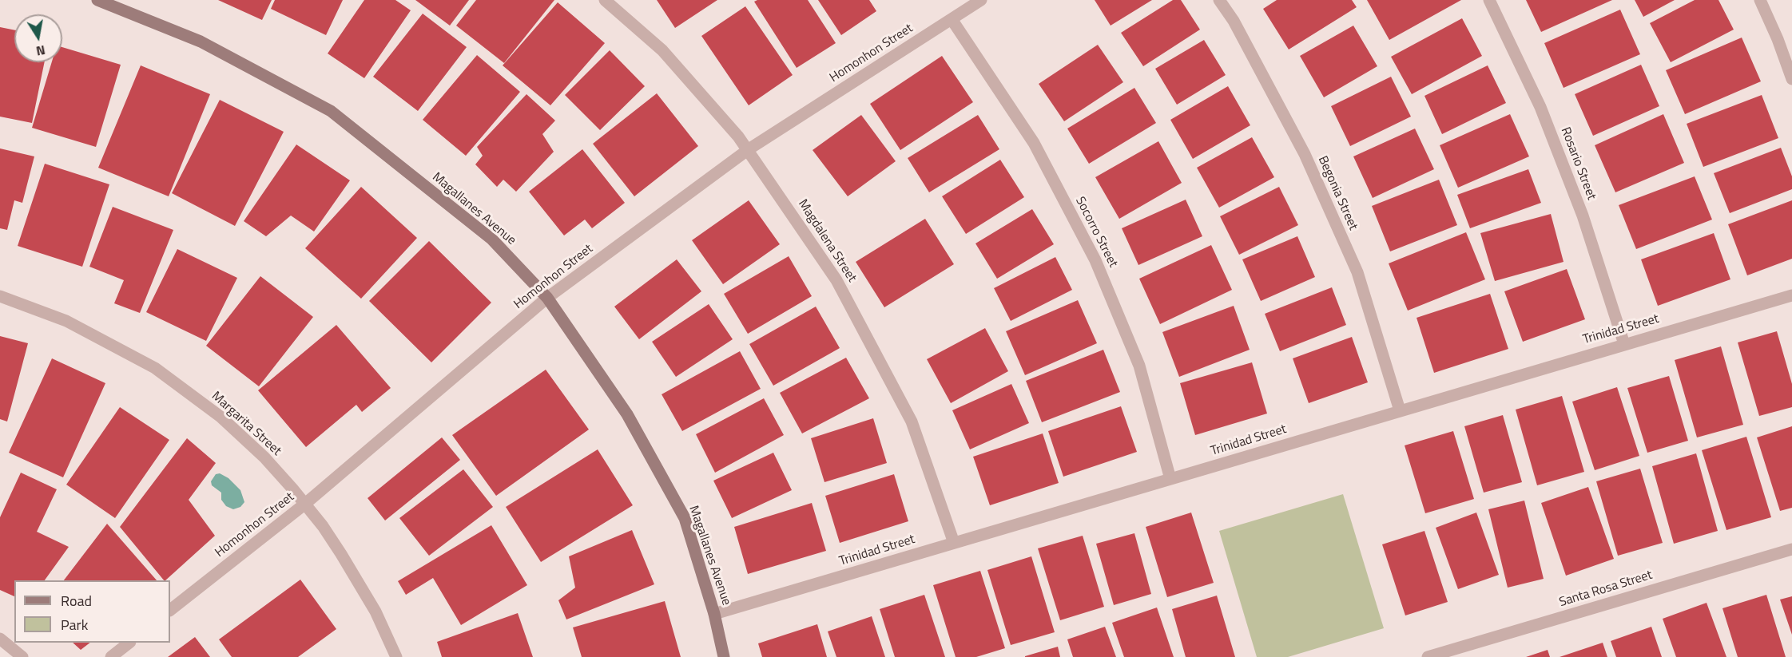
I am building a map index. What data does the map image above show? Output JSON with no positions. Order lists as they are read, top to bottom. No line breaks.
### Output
{"streets":{"street":["Homonhon Street","Rosario Street","Begonia Street","Magallanes Avenue","Socorro Street","Magdalena Street","Trinidad Street","Margarita Street","Santa Rosa Street"]},"crossings":[["Homonhon Street","Magallanes Avenue"],["Homonhon Street","Socorro Street"],["Homonhon Street","Magdalena Street"],["Homonhon Street","Margarita Street"],["Rosario Street","Trinidad Street"],["Begonia Street","Trinidad Street"],["Magallanes Avenue","Trinidad Street"],["Socorro Street","Trinidad Street"],["Magdalena Street","Trinidad Street"]],"legend":["Road","Park"],"north":"bottom"}
